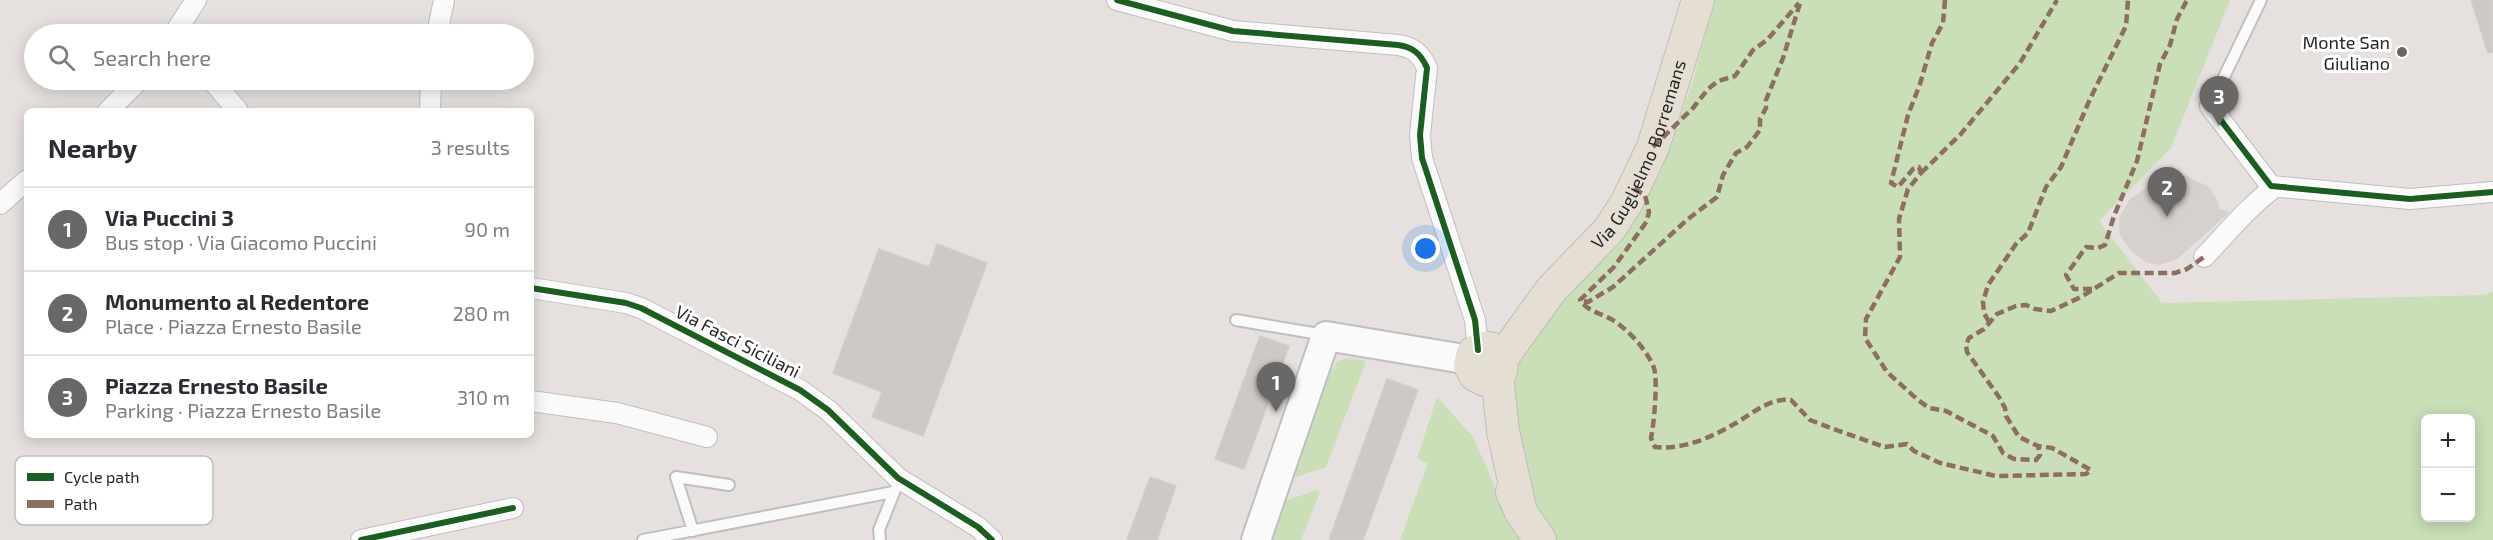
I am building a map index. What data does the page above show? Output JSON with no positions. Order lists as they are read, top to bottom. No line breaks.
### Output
{"streets":{"main road":["Via Guglielmo Borremans"],"street":["Via Fasci Siciliani"]},"places":["Monte San Giuliano"],"legend":["Cycle path","Path"],"page":{"search":"Search here","pins":["3","2","1"],"heading":["Nearby","3 results"],"list":[{"mark":"1","name":"Via Puccini 3","note":"Bus stop · Via Giacomo Puccini","value":"90 m"},{"mark":"2","name":"Monumento al Redentore","note":"Place · Piazza Ernesto Basile","value":"280 m"},{"mark":"3","name":"Piazza Ernesto Basile","note":"Parking · Piazza Ernesto Basile","value":"310 m"}],"map_buttons":["+","−"]}}
